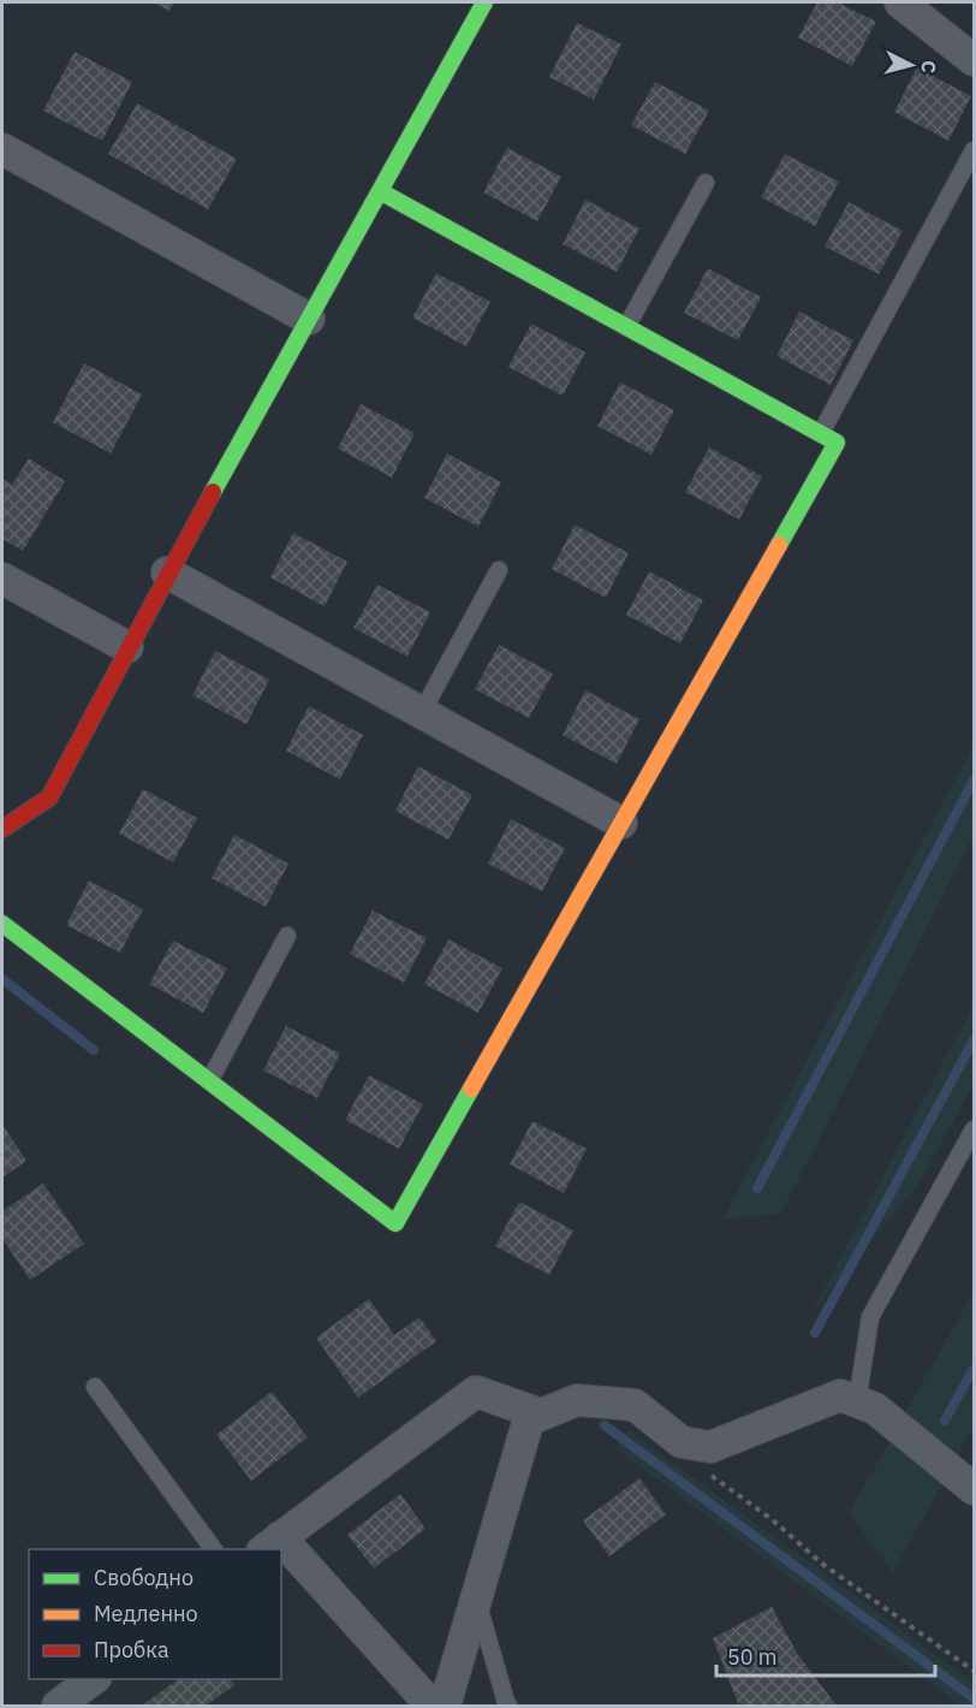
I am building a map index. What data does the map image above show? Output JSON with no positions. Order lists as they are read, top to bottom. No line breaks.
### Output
{"legend":["Свободно","Медленно","Пробка"],"scale_bar":"50 m","north":"right"}
